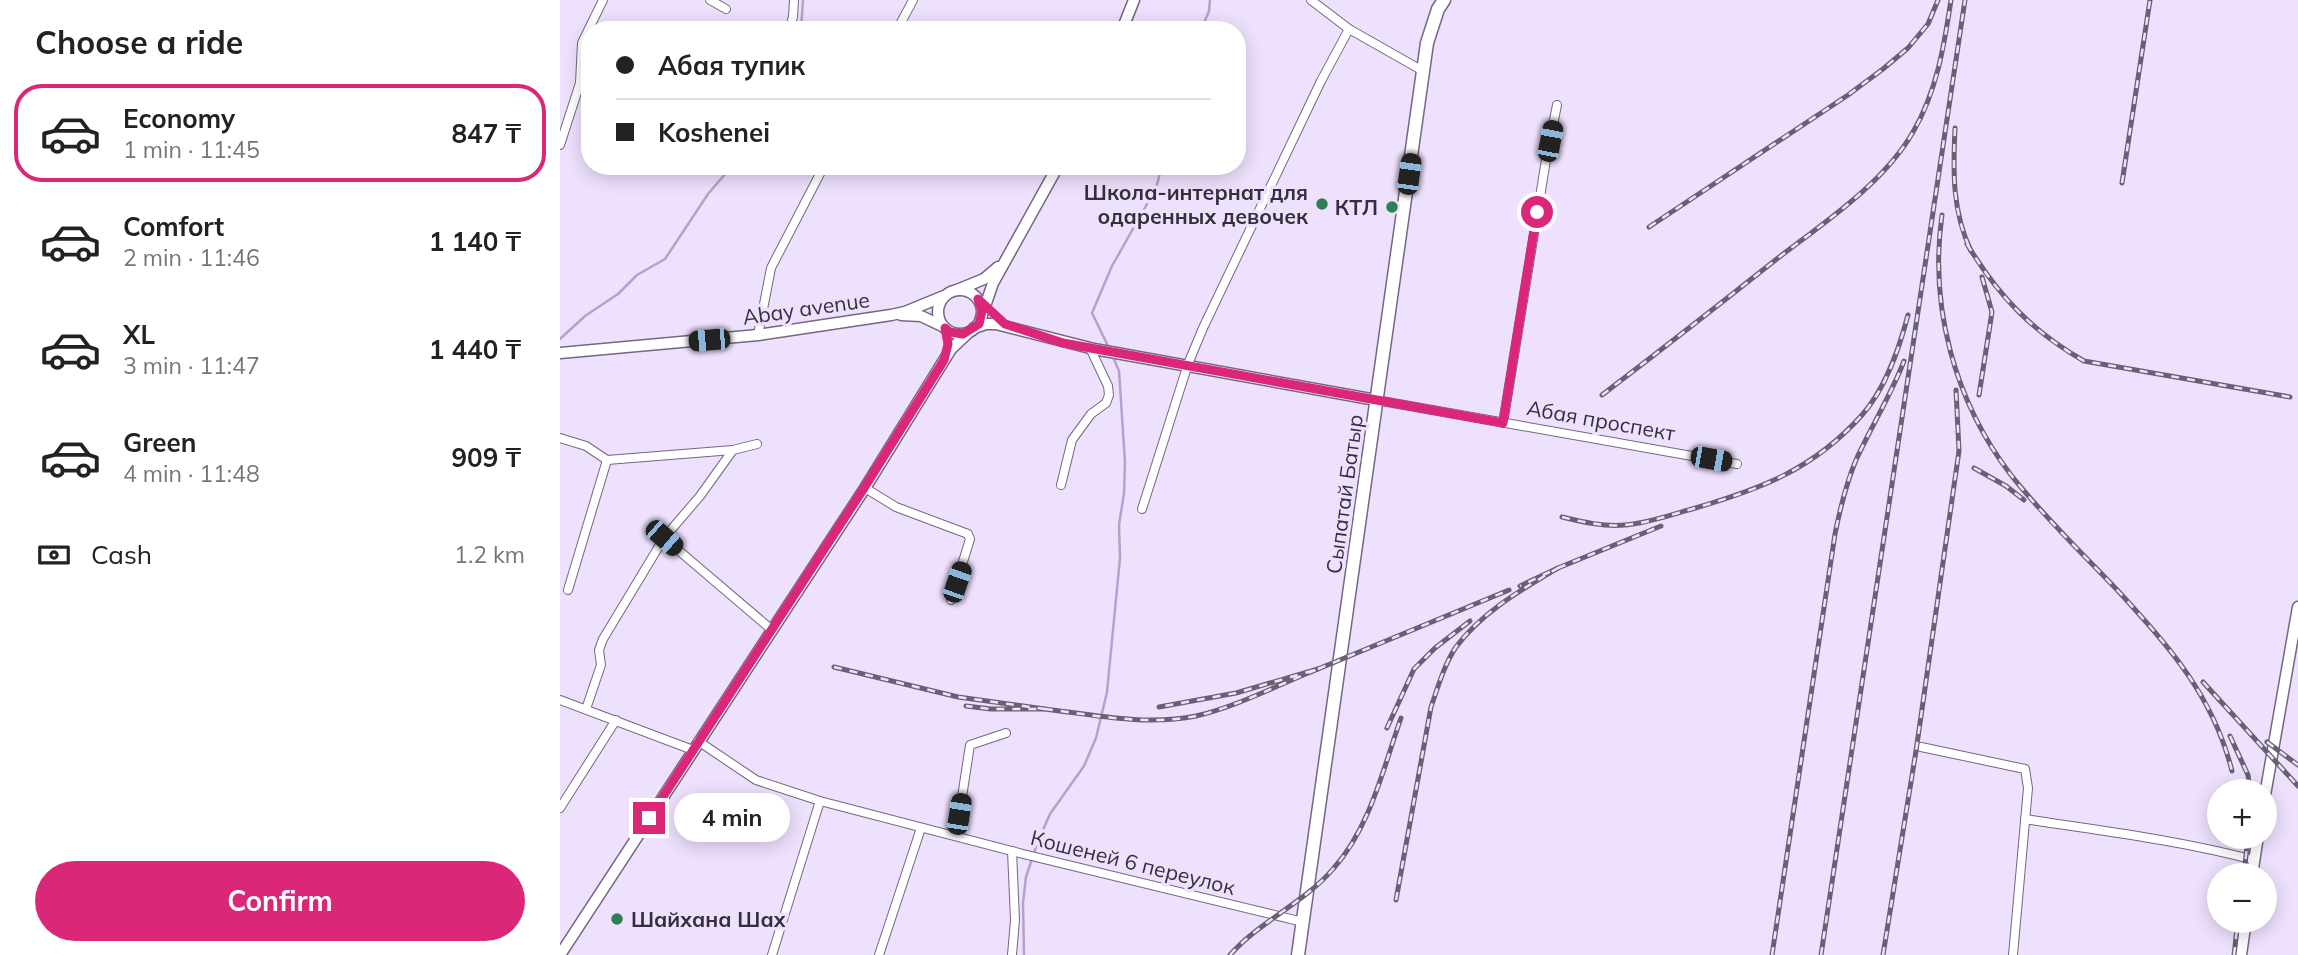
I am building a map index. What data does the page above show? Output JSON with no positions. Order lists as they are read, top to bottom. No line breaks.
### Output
{"streets":{"main road":["Abay avenue","Сыпатай Батыр"],"street":["Абая проспект","Кошеней 6 переулок"]},"crossings":[["Абая проспект","Сыпатай Батыр"],["Сыпатай Батыр","Кошеней 6 переулок"]],"places":["Школа-интернат для одаренных девочек","КТЛ","Шайхана Шах"],"page":{"heading":"Choose a ride","banner":["Абая тупик","Koshenei"],"list":[{"name":"Economy","note":"1 min · 11:45","value":"847 ₸"},{"name":"Comfort","note":"2 min · 11:46","value":"1 140 ₸"},{"name":"XL","note":"3 min · 11:47","value":"1 440 ₸"},{"name":"Green","note":"4 min · 11:48","value":"909 ₸"}],"pay":["Cash","1.2 km"],"map_buttons":["+","−"],"bubble":"4 min","buttons":"Confirm"}}
